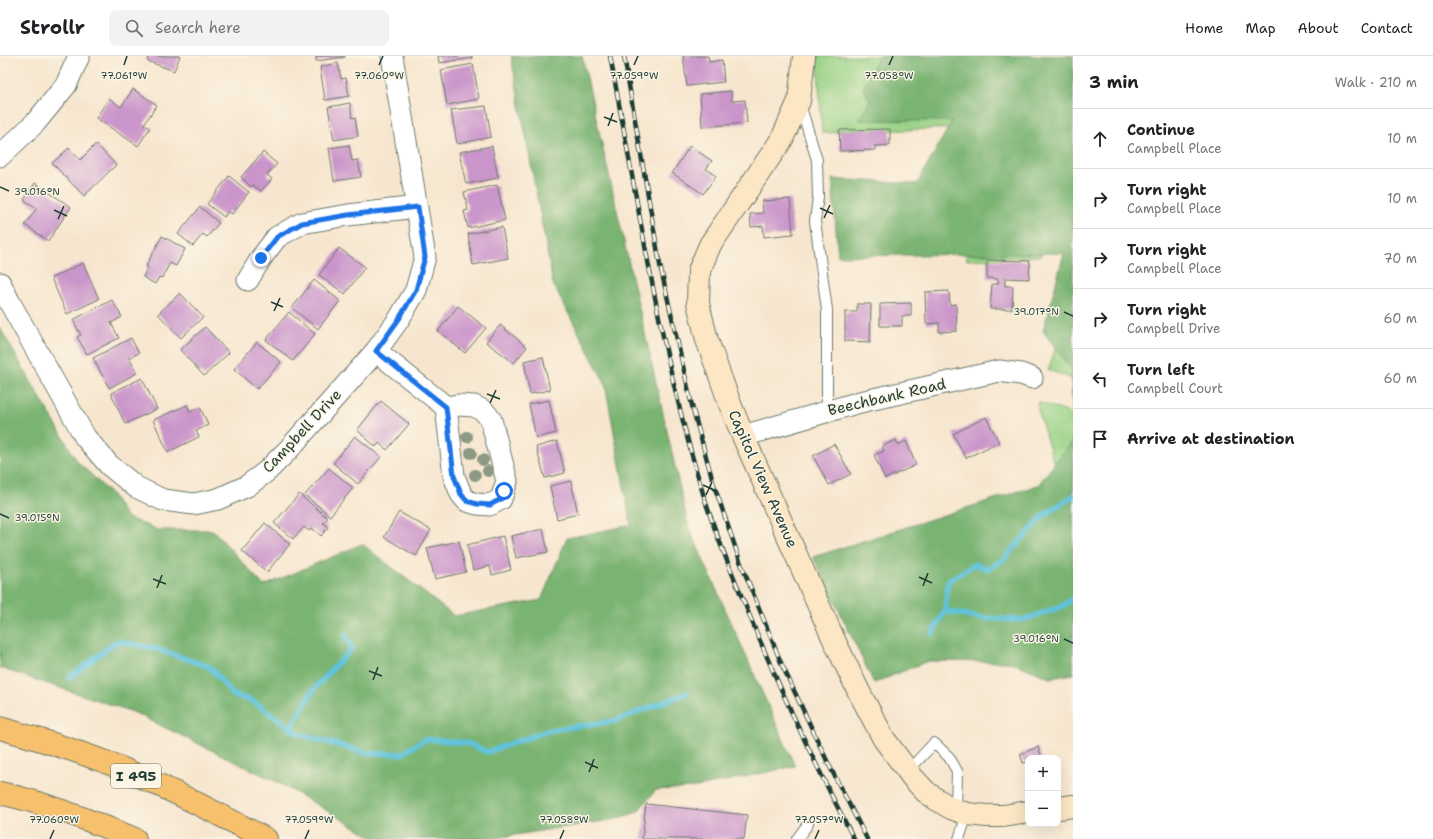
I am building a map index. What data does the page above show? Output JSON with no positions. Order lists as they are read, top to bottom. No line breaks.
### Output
{"streets":{"highway":["I 495"],"main road":["Capitol View Avenue"],"street":["Beechbank Road","Campbell Drive"]},"crossings":[["Beechbank Road","Capitol View Avenue"]],"page":{"header":"Strollr","search":"Search here","nav":["Home","Map","About","Contact"],"heading":["3 min","Walk · 210 m"],"list":[["Continue","Campbell Place","10 m"],["Turn right","Campbell Place","10 m"],["Turn right","Campbell Place","70 m"],["Turn right","Campbell Drive","60 m"],["Turn left","Campbell Court","60 m"],"Arrive at destination"],"map_buttons":["+","−"]},"coordinates":["77.061°W","77.060°W","77.059°W","77.058°W","39.016°N","39.017°N","39.015°N","77.057°W"]}
